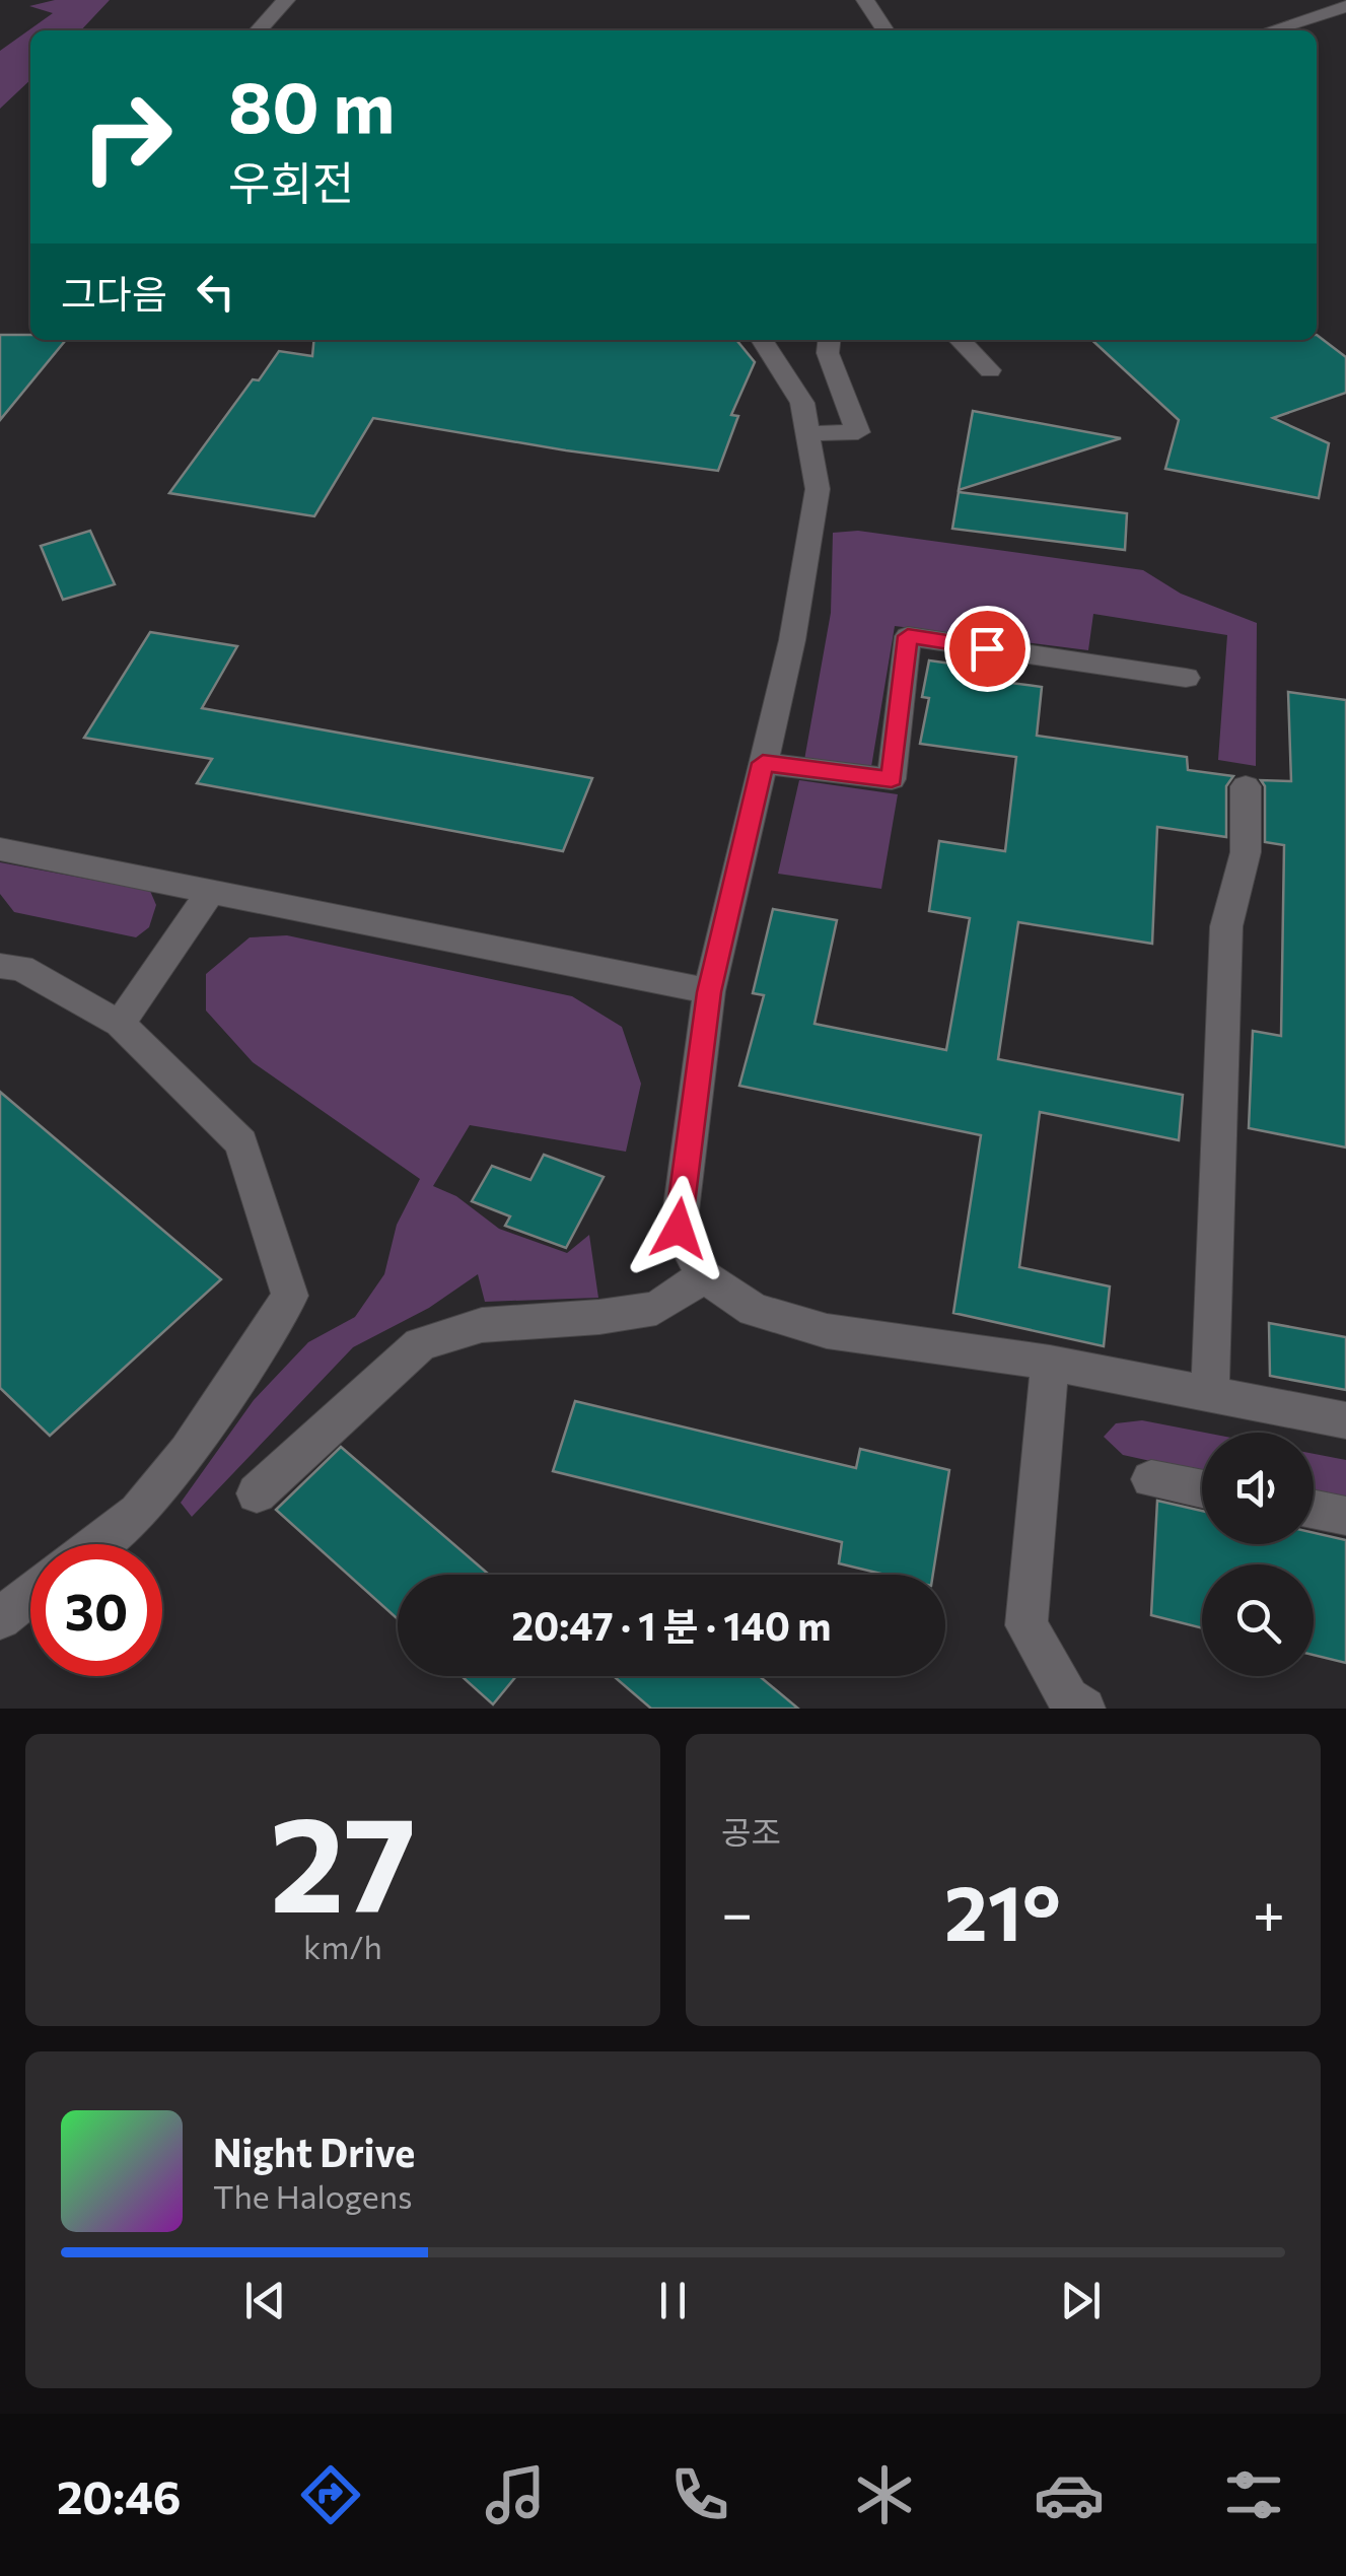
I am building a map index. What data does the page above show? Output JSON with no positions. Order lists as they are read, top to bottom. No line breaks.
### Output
{"page":{"turn":["80 m","우회전"],"then":"그다음","limit":"30","trip":"20:47 · 1 분 · 140 m","tile":[["27","km/h"],"공조"],"heat":["−","21°","+"],"song":["Night Drive","The Halogens"],"tabs":"20:46"}}
